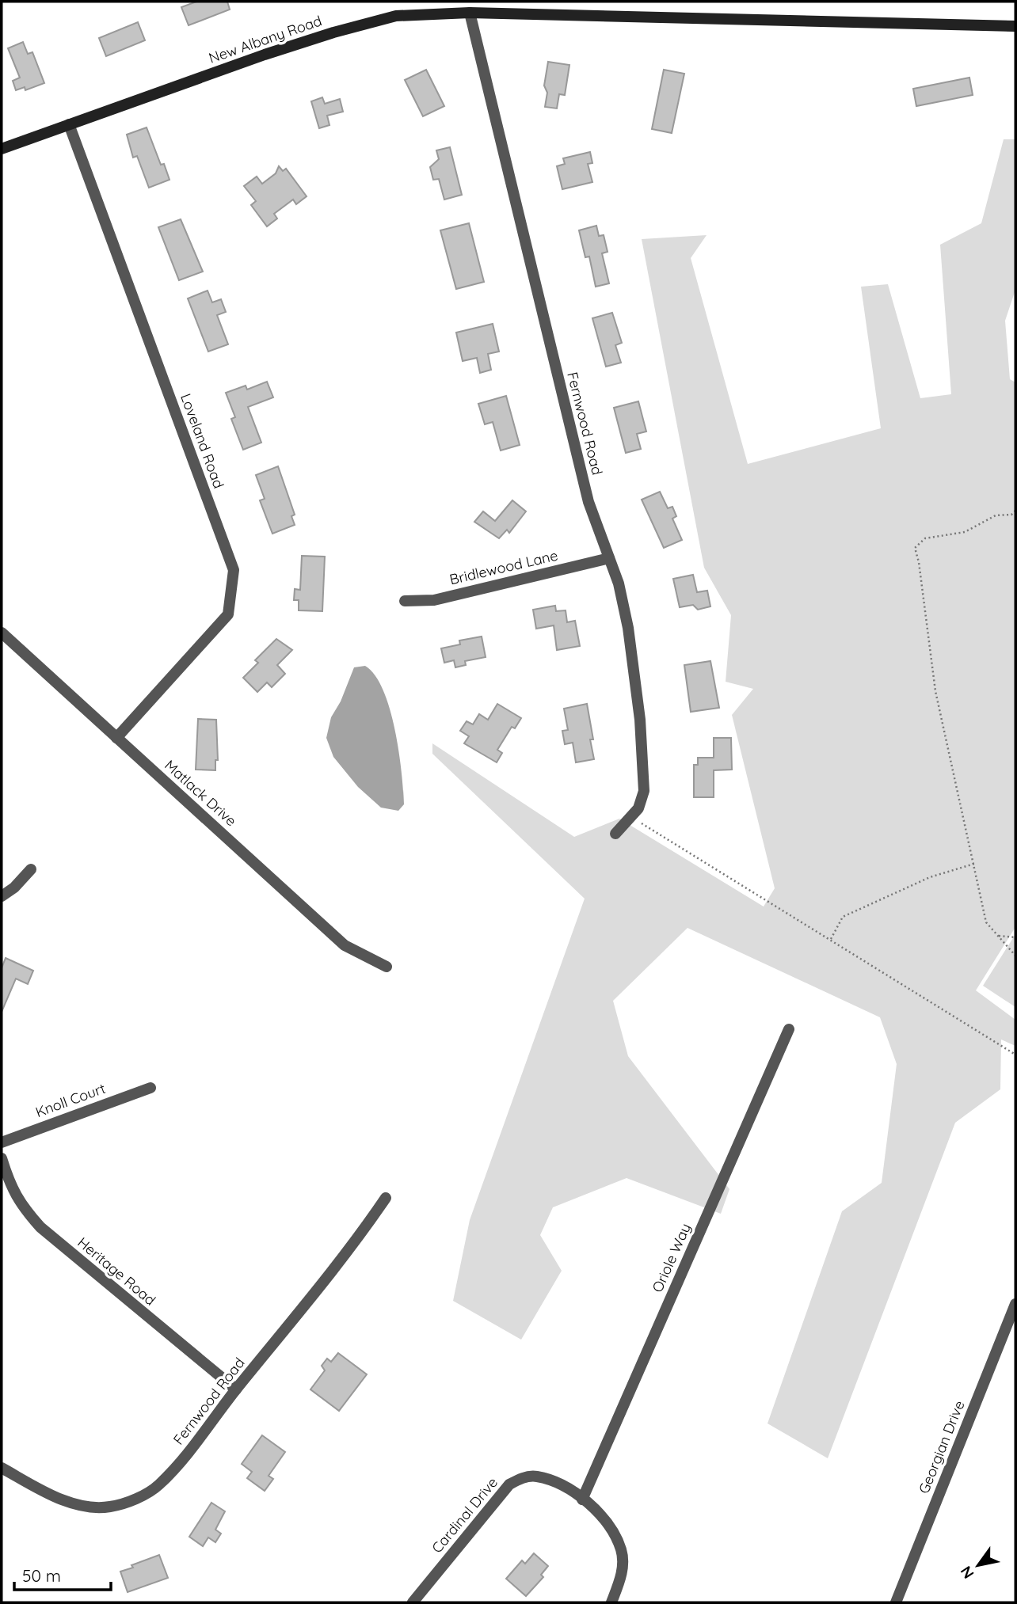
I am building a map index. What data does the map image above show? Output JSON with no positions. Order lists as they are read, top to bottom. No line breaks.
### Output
{"streets":{"main road":["New Albany Road"],"street":["Fernwood Road","Loveland Road","Bridlewood Lane","Matlack Drive","Knoll Court","Oriole Way","Heritage Road","Georgian Drive","Cardinal Drive"]},"crossings":[["New Albany Road","Fernwood Road"],["New Albany Road","Loveland Road"],["Fernwood Road","Bridlewood Lane"],["Fernwood Road","Heritage Road"],["Loveland Road","Matlack Drive"],["Oriole Way","Cardinal Drive"]],"scale_bar":"50 m","north":"bottom left"}
